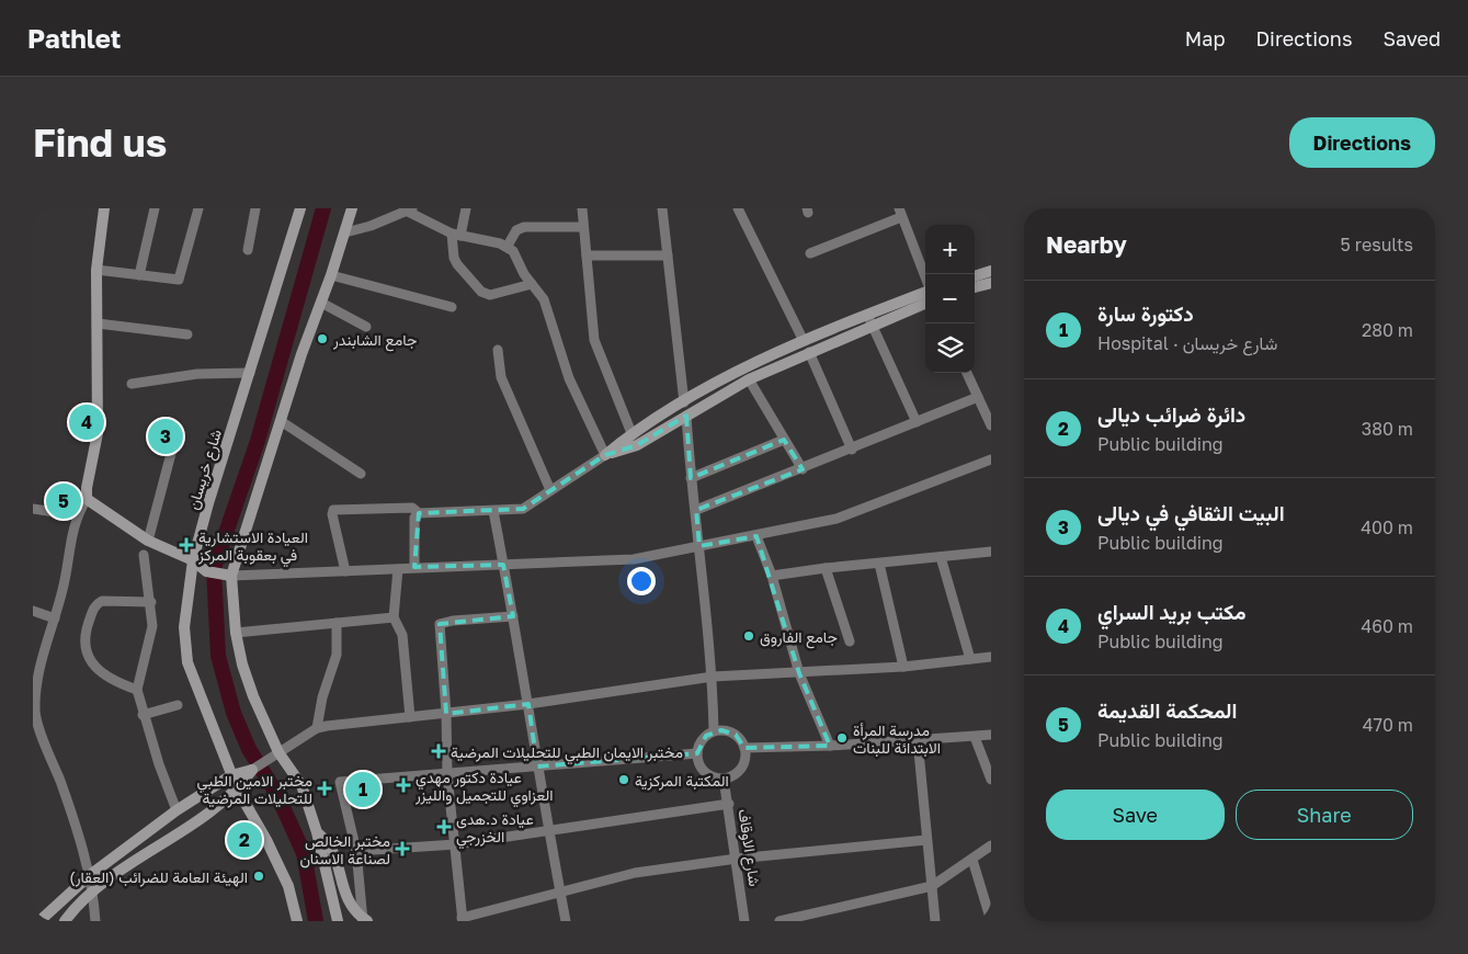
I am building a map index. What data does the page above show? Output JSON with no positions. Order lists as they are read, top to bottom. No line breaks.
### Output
{"streets":{"street":["شارع خريسان","شارع الاوقاف"]},"places":{"other":["جامع الشابندر","جامع الفاروق","مدرسة المرأة الابتدائة للبنات","المكتبة المركزية","الهيئة العامة للضرائب (العقار)"],"health":["العيادة الاستشارية في بعقوبة المركز","مختبر الايمان الطبي للتحليلات المرضية","عيادة دكتور مهدي العزاوي للتجميل والليزر","مختبر الامين الطبي للتحليلات المرضية","عيادة د.هدى الخزرجي","مختبر الخالص لصناعة الاسنان"]},"page":{"header":"Pathlet","nav":["Map","Directions","Saved"],"buttons":["Directions",["Save","Share"]],"title":"Find us","heading":["Nearby","5 results"],"map_buttons":["+","−"],"list":[{"mark":"1","name":"دكتورة سارة","note":"Hospital · شارع خريسان","value":"280 m"},{"mark":"2","name":"دائرة ضرائب ديالى","note":"Public building","value":"380 m"},{"mark":"3","name":"البيت الثقافي في ديالى","note":"Public building","value":"400 m"},{"mark":"4","name":"مكتب بريد السراي","note":"Public building","value":"460 m"},{"mark":"5","name":"المحكمة القديمة","note":"Public building","value":"470 m"}],"pins":["4","3","5","1","2"]}}
